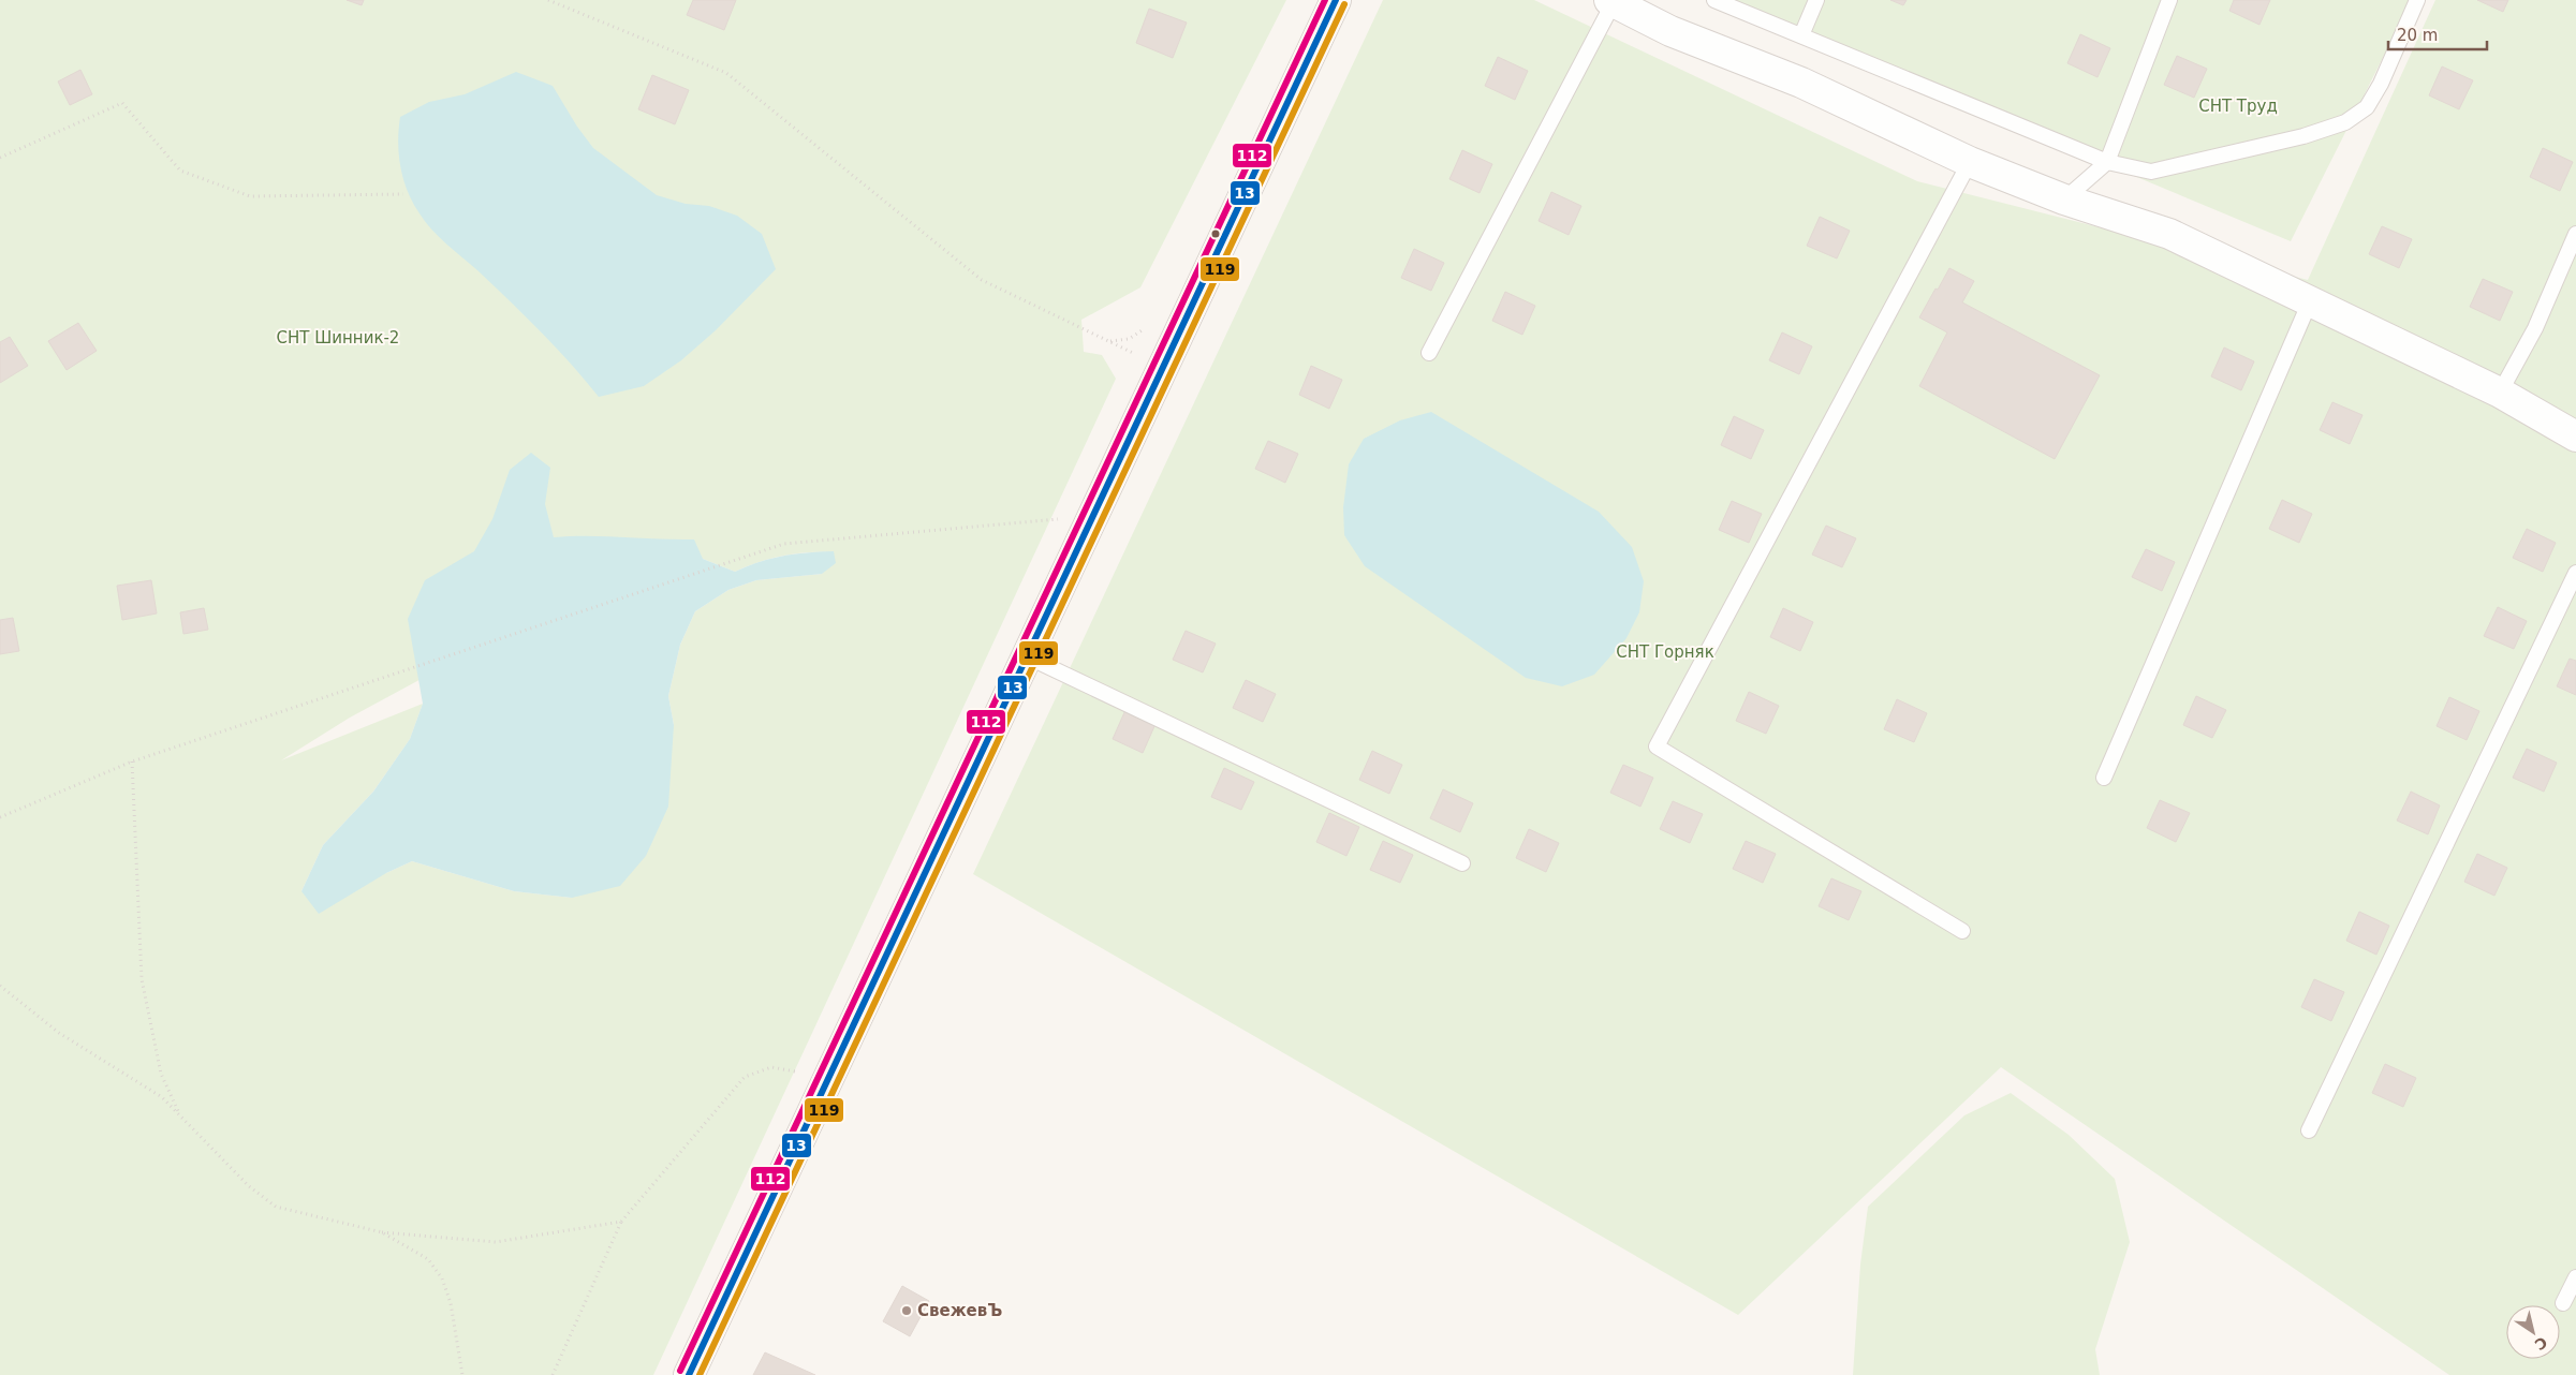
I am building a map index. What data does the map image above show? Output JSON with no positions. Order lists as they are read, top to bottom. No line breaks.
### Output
{"parks":["СНТ Труд","СНТ Шинник-2","СНТ Горняк"],"places":["СвежевЪ"],"lines":["transit line 13","transit line 112","transit line 119"],"scale_bar":"20 m","north":"bottom right"}
